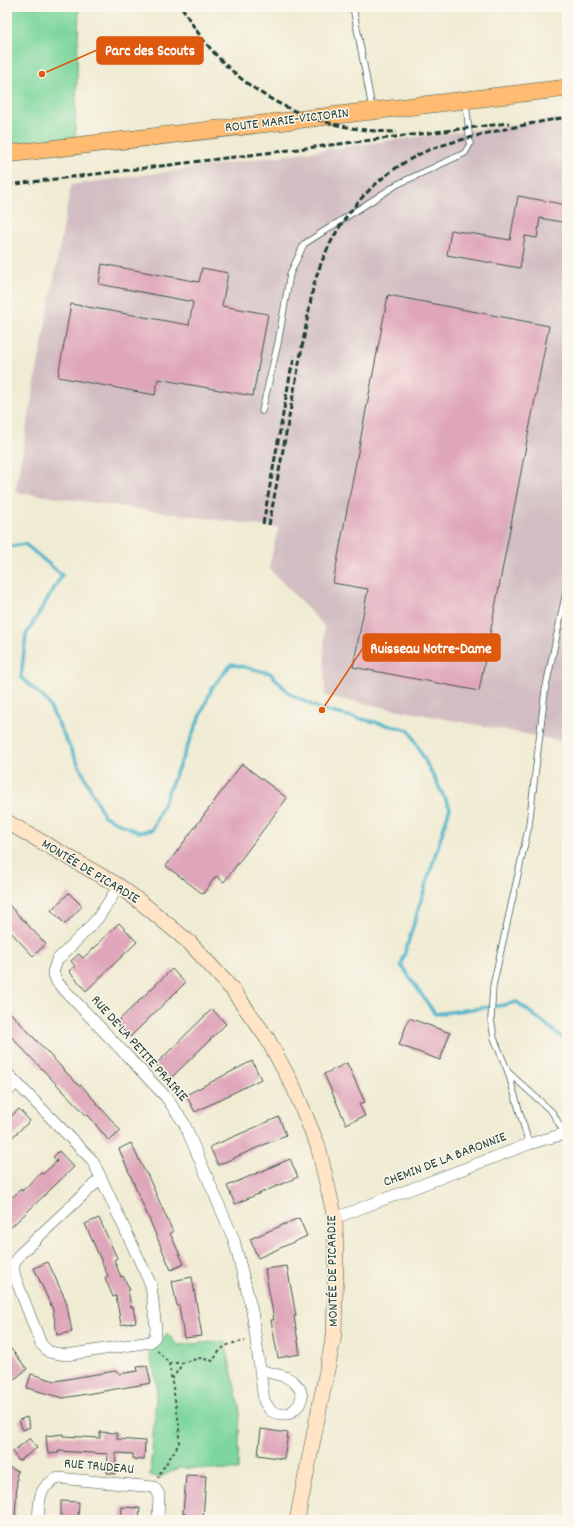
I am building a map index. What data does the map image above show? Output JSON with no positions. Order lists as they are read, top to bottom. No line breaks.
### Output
{"streets":{"main road":["ROUTE MARIE-VICTORIN"],"street":["MONTÉE DE PICARDIE","RUE DE LA PETITE PRAIRIE","CHEMIN DE LA BARONNIE","RUE TRUDEAU"]},"crossings":[["MONTÉE DE PICARDIE","RUE DE LA PETITE PRAIRIE"],["MONTÉE DE PICARDIE","CHEMIN DE LA BARONNIE"]],"places":["Parc des Scouts","Ruisseau Notre-Dame"]}
